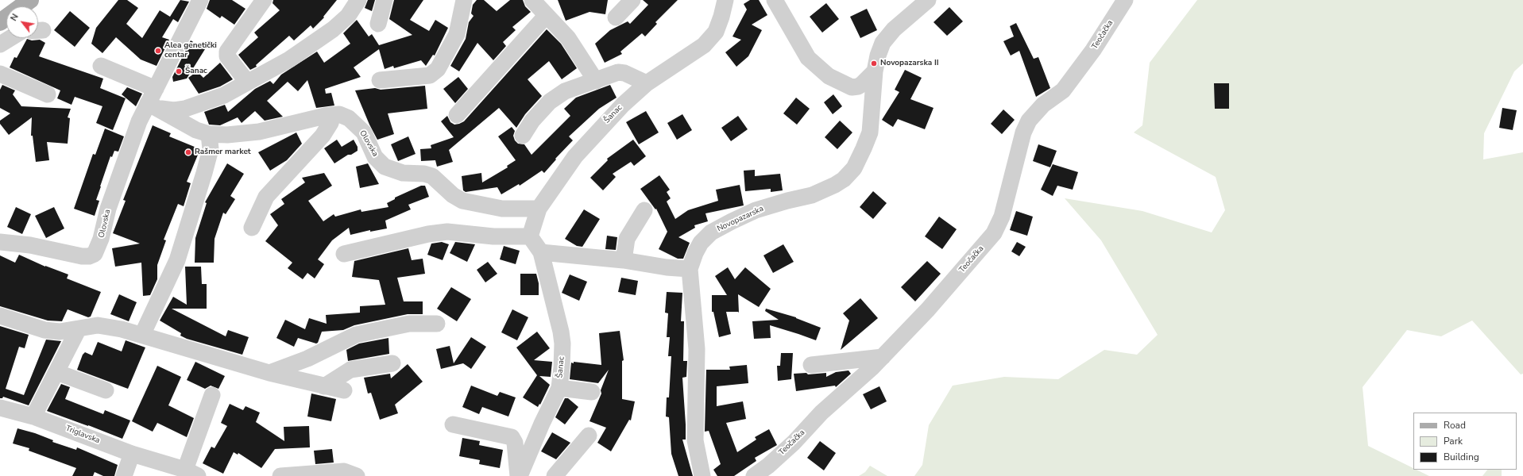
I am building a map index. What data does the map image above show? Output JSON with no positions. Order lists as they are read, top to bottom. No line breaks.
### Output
{"streets":{"street":["Teočačka","Šanac","Olovska","Novopazarska","Triglavska"]},"crossings":[["Šanac","Olovska"]],"places":["Alea genetički centar","Novopazarska II","Šanac","Rašmer market"],"legend":["Road","Park","Building"],"north":"top left"}
